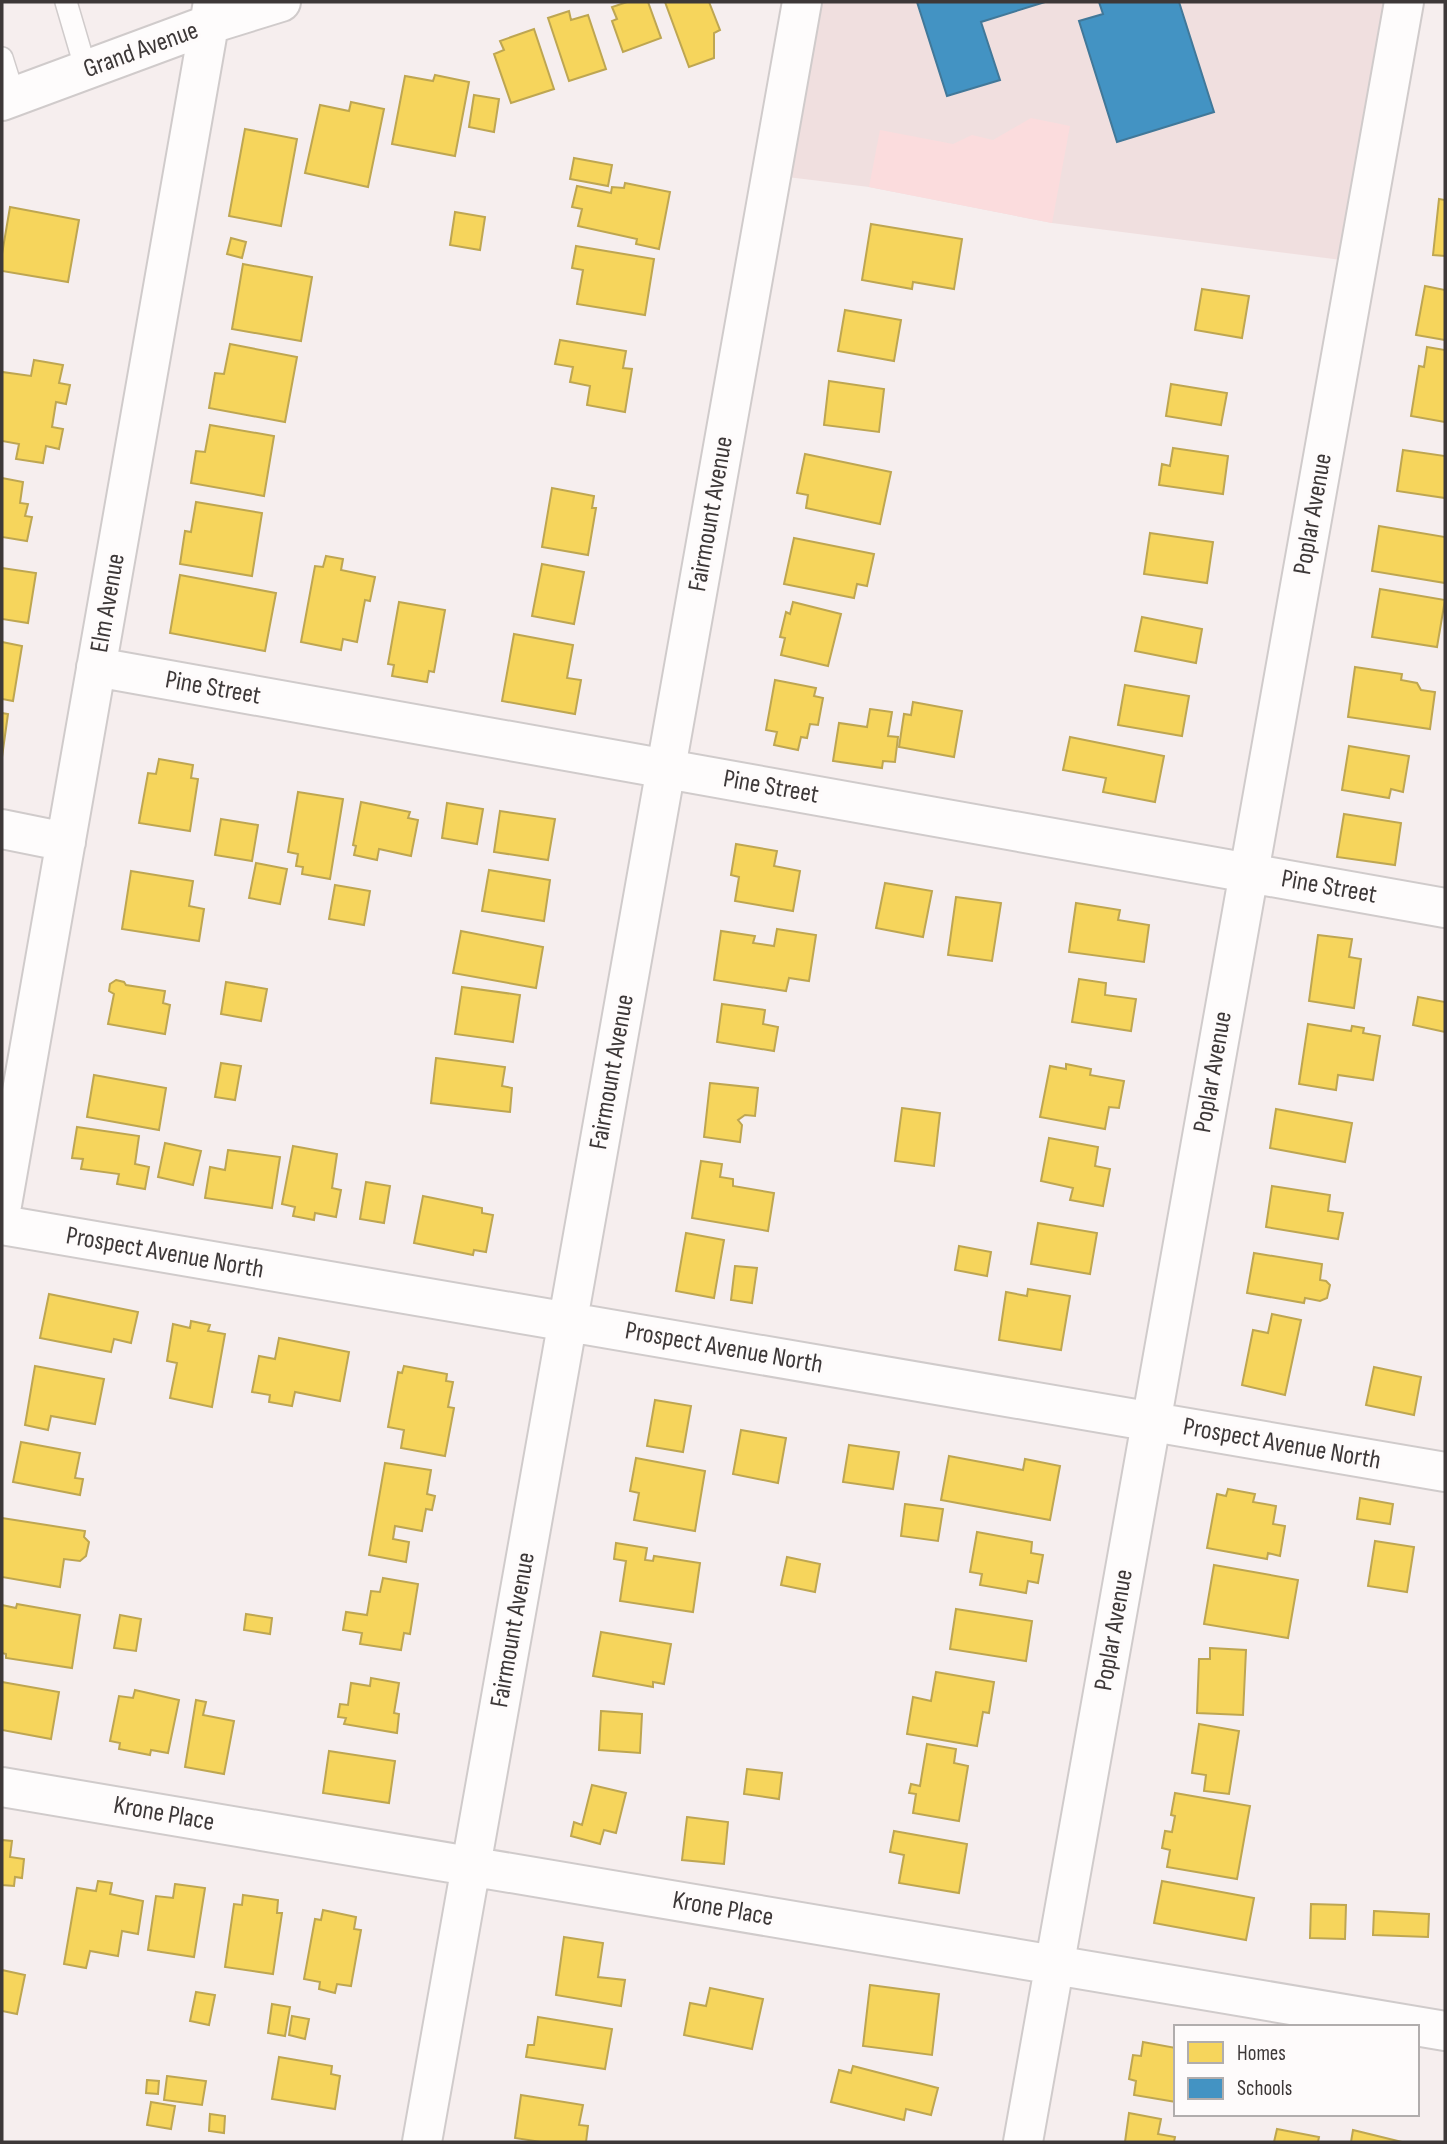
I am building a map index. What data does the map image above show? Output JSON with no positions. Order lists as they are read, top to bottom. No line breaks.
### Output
{"streets":{"street":["Grand Avenue","Fairmount Avenue","Poplar Avenue","Elm Avenue","Pine Street","Prospect Avenue North","Krone Place"]},"crossings":[["Grand Avenue","Elm Avenue"],["Fairmount Avenue","Pine Street"],["Fairmount Avenue","Prospect Avenue North"],["Fairmount Avenue","Krone Place"],["Poplar Avenue","Pine Street"],["Poplar Avenue","Prospect Avenue North"],["Poplar Avenue","Krone Place"],["Elm Avenue","Pine Street"]],"legend":["Homes","Schools"]}
